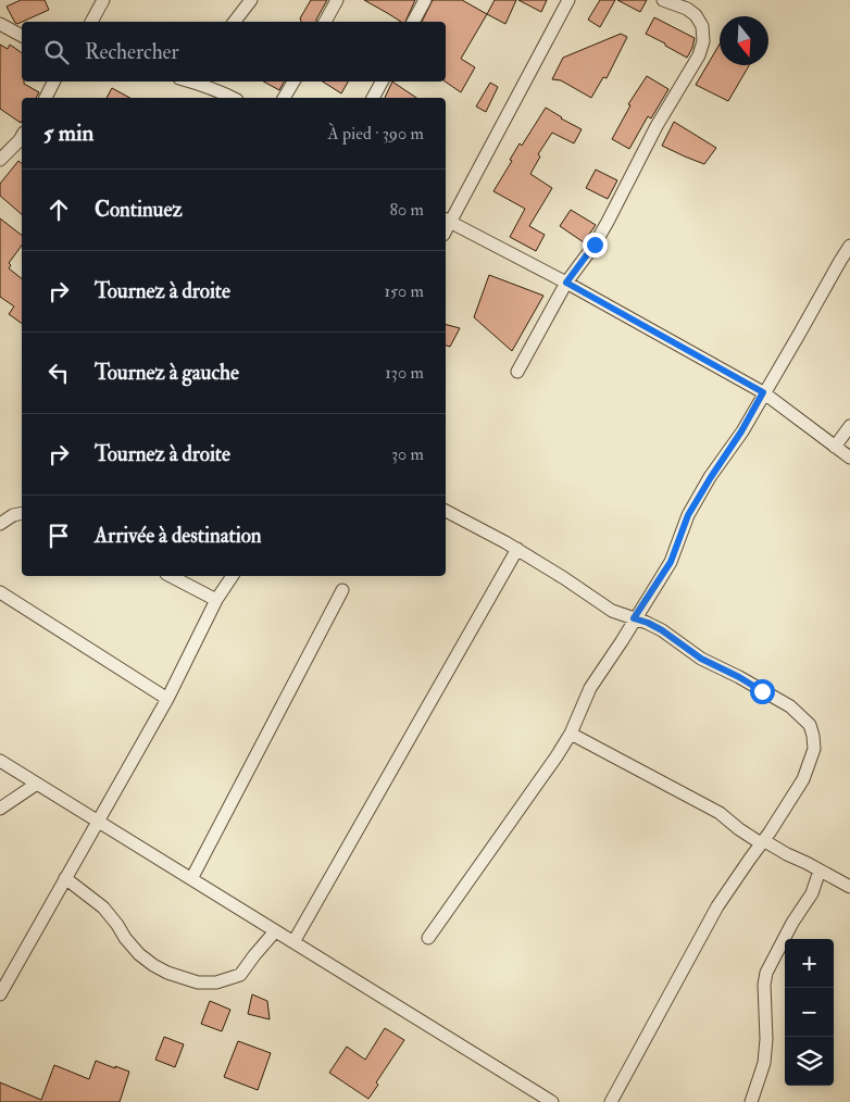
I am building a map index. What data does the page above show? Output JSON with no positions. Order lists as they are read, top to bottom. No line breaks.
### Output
{"north":"bottom","page":{"search":"Rechercher","heading":["5 min","À pied · 390 m"],"list":[["Continuez","80 m"],["Tournez à droite","150 m"],["Tournez à gauche","130 m"],["Tournez à droite","30 m"],"Arrivée à destination"],"map_buttons":["+","−"]}}
